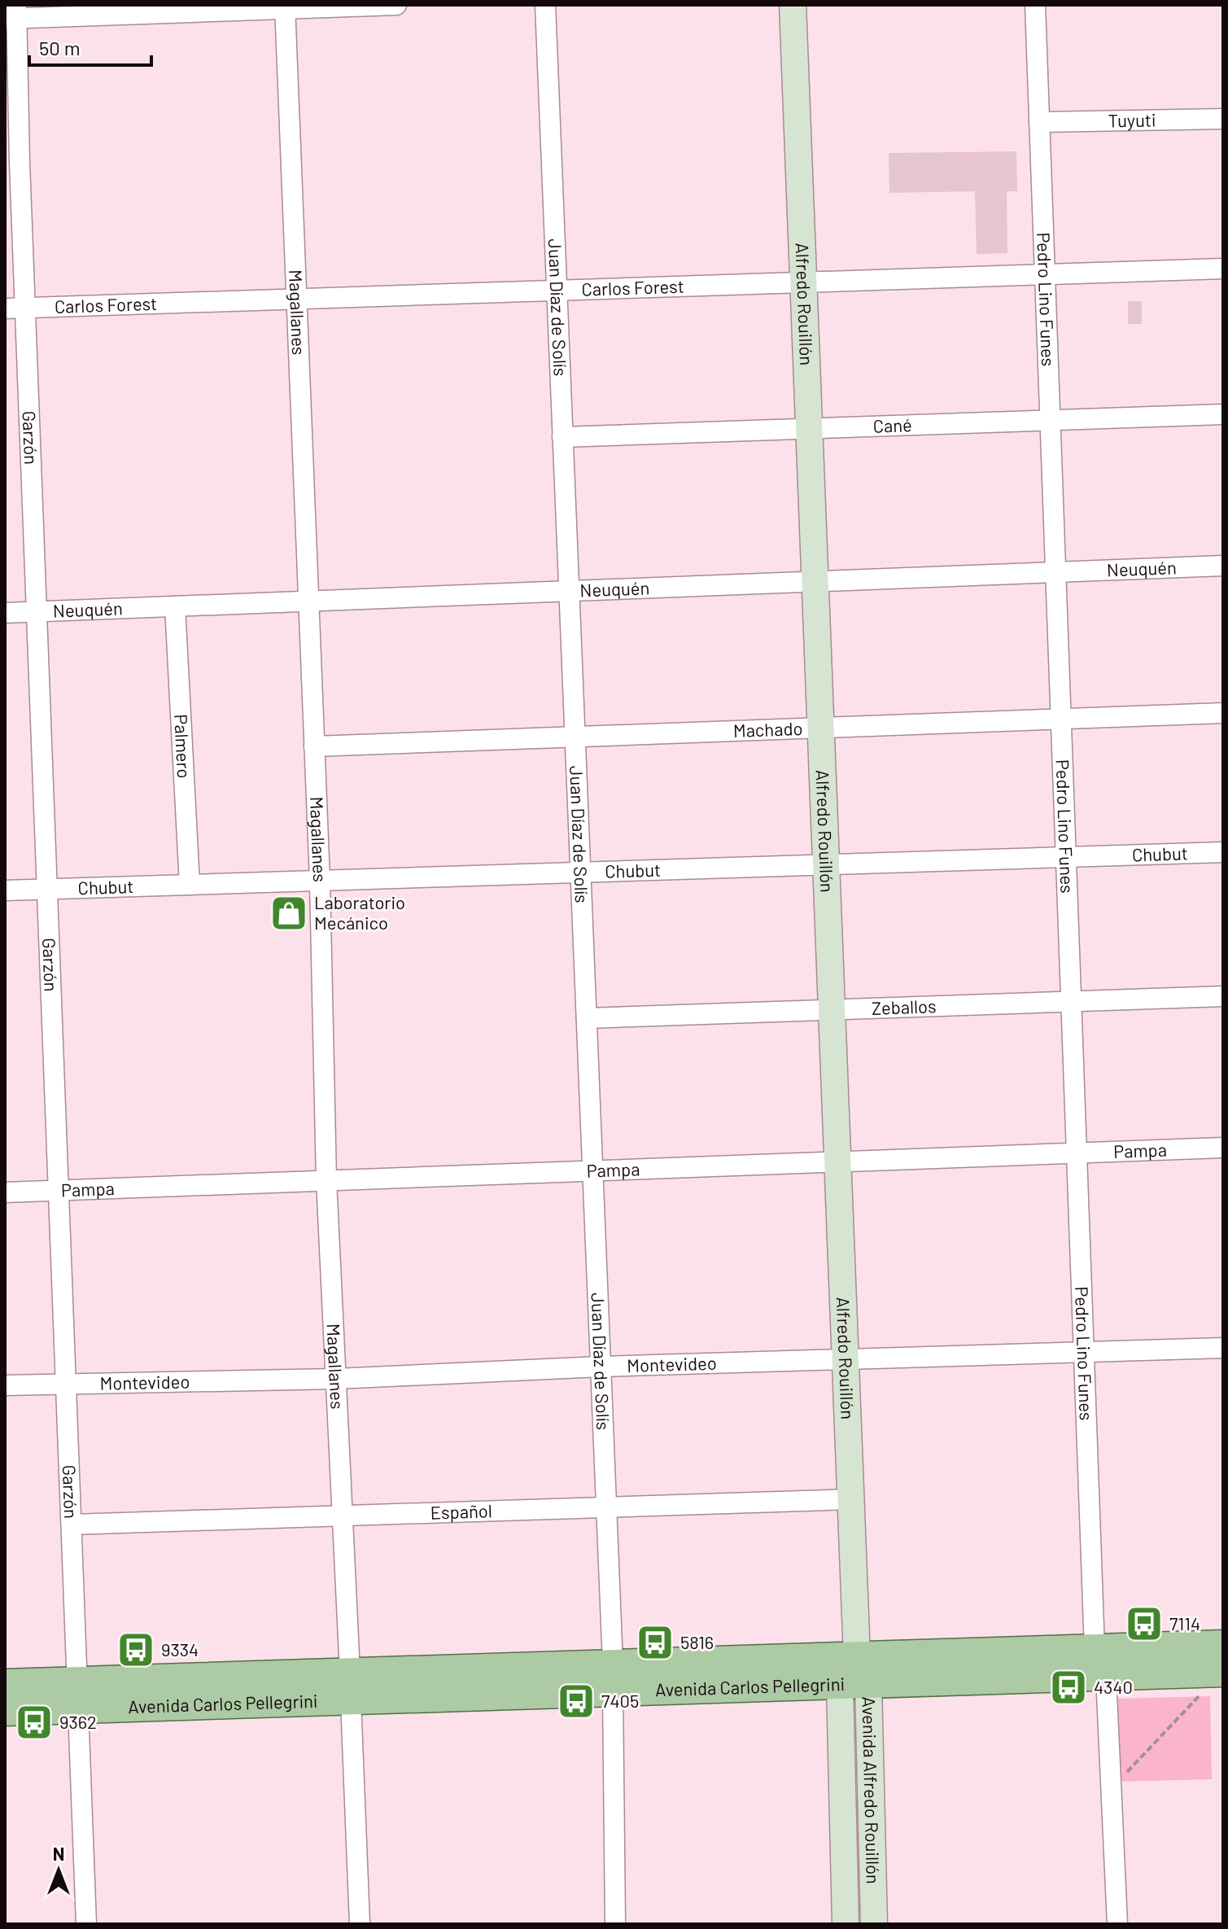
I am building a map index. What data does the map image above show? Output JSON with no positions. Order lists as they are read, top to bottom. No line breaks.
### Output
{"streets":{"main road":["Avenida Carlos Pellegrini"],"street":["Tuyuti","Carlos Forest","Pedro Lino Funes","Alfredo Rouillón","Juan Díaz de Solís","Magallanes","Cané","Garzón","Neuquén","Machado","Palmero","Chubut","Zeballos","Pampa","Montevideo","Español","Avenida Alfredo Rouillón"]},"crossings":[["Tuyuti","Pedro Lino Funes"],["Carlos Forest","Pedro Lino Funes"],["Carlos Forest","Alfredo Rouillón"],["Carlos Forest","Juan Díaz de Solís"],["Carlos Forest","Magallanes"],["Carlos Forest","Garzón"],["Pedro Lino Funes","Cané"],["Pedro Lino Funes","Neuquén"],["Pedro Lino Funes","Machado"],["Pedro Lino Funes","Chubut"],["Pedro Lino Funes","Zeballos"],["Pedro Lino Funes","Pampa"],["Pedro Lino Funes","Montevideo"],["Pedro Lino Funes","Avenida Carlos Pellegrini"],["Alfredo Rouillón","Cané"],["Alfredo Rouillón","Neuquén"],["Alfredo Rouillón","Machado"],["Alfredo Rouillón","Chubut"],["Alfredo Rouillón","Zeballos"],["Alfredo Rouillón","Pampa"],["Alfredo Rouillón","Montevideo"],["Alfredo Rouillón","Español"],["Alfredo Rouillón","Avenida Carlos Pellegrini"],["Alfredo Rouillón","Avenida Alfredo Rouillón"],["Juan Díaz de Solís","Cané"],["Juan Díaz de Solís","Neuquén"],["Juan Díaz de Solís","Machado"],["Juan Díaz de Solís","Chubut"],["Juan Díaz de Solís","Zeballos"],["Juan Díaz de Solís","Pampa"],["Juan Díaz de Solís","Montevideo"],["Juan Díaz de Solís","Español"],["Juan Díaz de Solís","Avenida Carlos Pellegrini"],["Magallanes","Neuquén"],["Magallanes","Machado"],["Magallanes","Chubut"],["Magallanes","Pampa"],["Magallanes","Montevideo"],["Magallanes","Español"],["Magallanes","Avenida Carlos Pellegrini"],["Garzón","Neuquén"],["Garzón","Chubut"],["Garzón","Pampa"],["Garzón","Montevideo"],["Garzón","Español"],["Garzón","Avenida Carlos Pellegrini"],["Neuquén","Palmero"],["Palmero","Chubut"],["Avenida Carlos Pellegrini","Avenida Alfredo Rouillón"]],"places":{"shop":["Laboratorio Mecánico"],"bus stop":["7114","5816","9334","4340","7405","9362"]},"scale_bar":"50 m","north":"top"}
